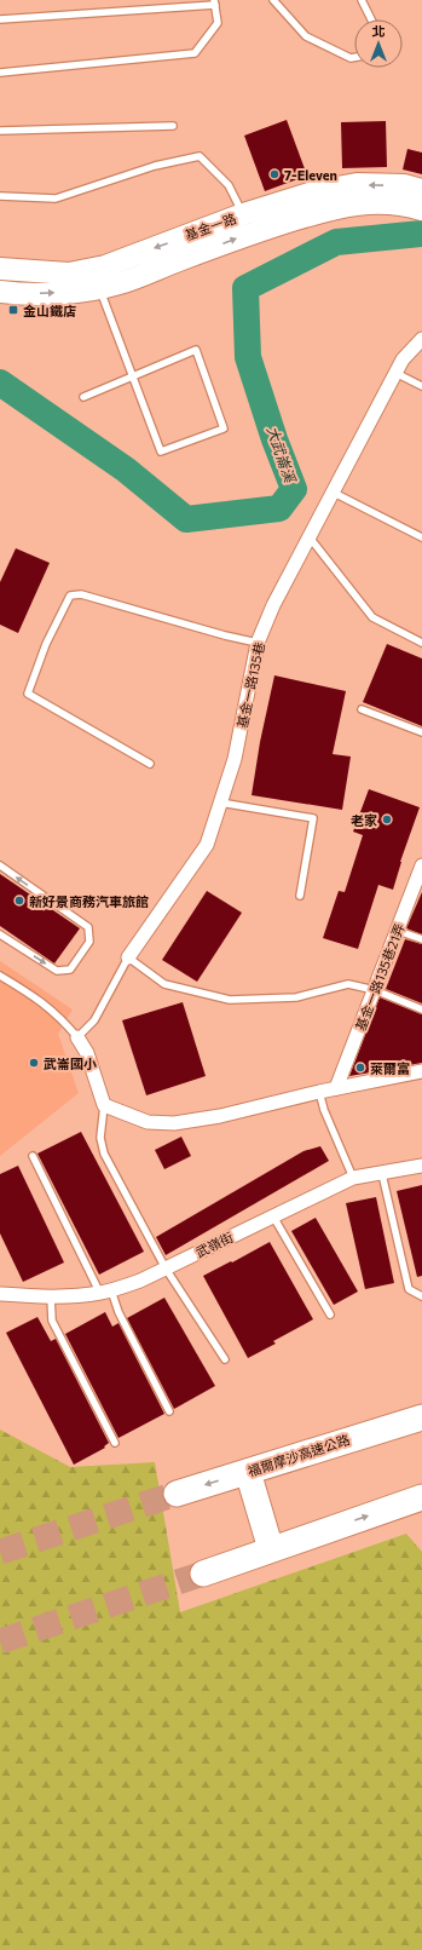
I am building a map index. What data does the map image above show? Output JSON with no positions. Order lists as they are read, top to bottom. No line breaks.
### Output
{"streets":{"highway":["福爾摩沙高速公路"],"main road":["基金一路"],"street":["基金一路135巷","基金一路135巷21弄","武嶺街"]},"water":["大武崙溪"],"places":{"other":["7-Eleven","老家","新好景商務汽車旅館","武崙國小","萊爾富"],"transit":["金山鐵店"]},"north":"top"}
